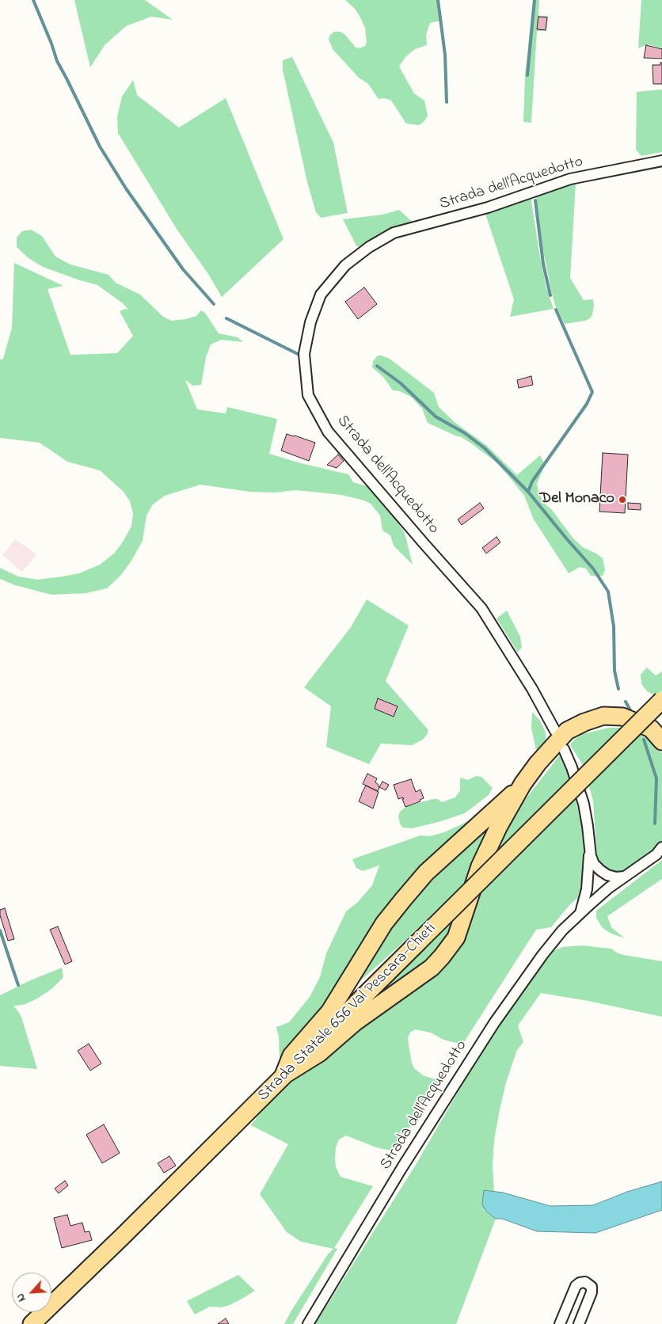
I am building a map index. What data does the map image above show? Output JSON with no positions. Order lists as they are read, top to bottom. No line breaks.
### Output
{"streets":{"highway":["Strada Statale 656 Val Pescara-Chieti"],"street":["Strada dell'Acquedotto"]},"places":["Del Monaco"],"north":"bottom left"}
